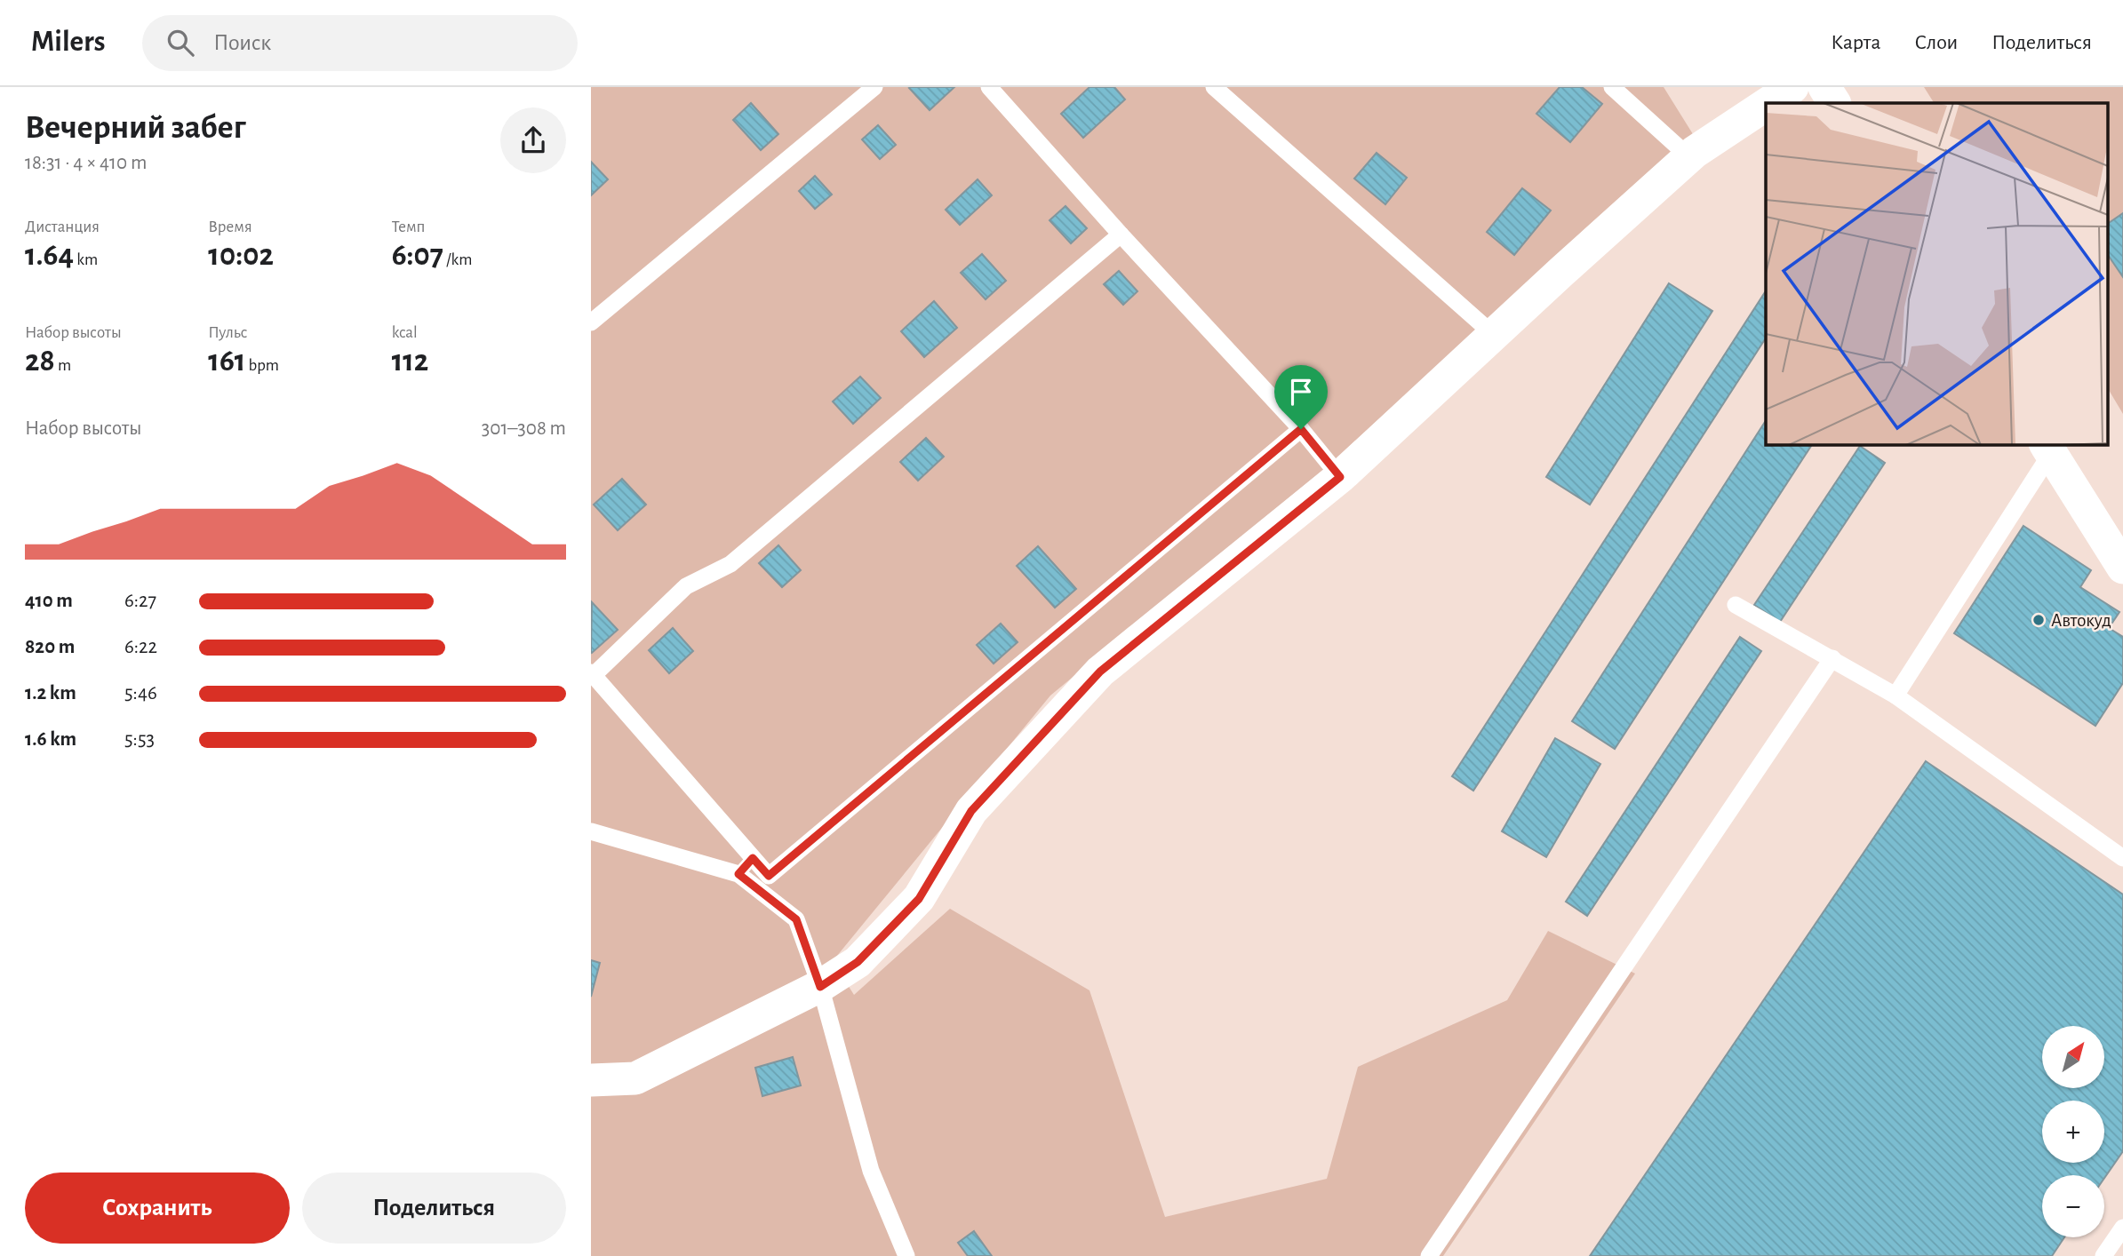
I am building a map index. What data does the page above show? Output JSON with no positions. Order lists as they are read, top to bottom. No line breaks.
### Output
{"places":["Автокуд"],"north":"top right","page":{"header":"Milers","search":"Поиск","nav":["Карта","Слои","Поделиться"],"heading":["Вечерний забег","18:31 · 4 × 410 m"],"stats":[["Дистанция","1.64 km"],["Время","10:02"],["Темп","6:07 /km"],["Набор высоты","28 m"],["Пульс","161 bpm"],["kcal","112"]],"chart":["Набор высоты","301–308 m"],"list":[{"name":"410 m","note":"6:27"},{"name":"820 m","note":"6:22"},{"name":"1.2 km","note":"5:46"},{"name":"1.6 km","note":"5:53"}],"map_buttons":["+","−"],"buttons":["Сохранить","Поделиться"]}}
